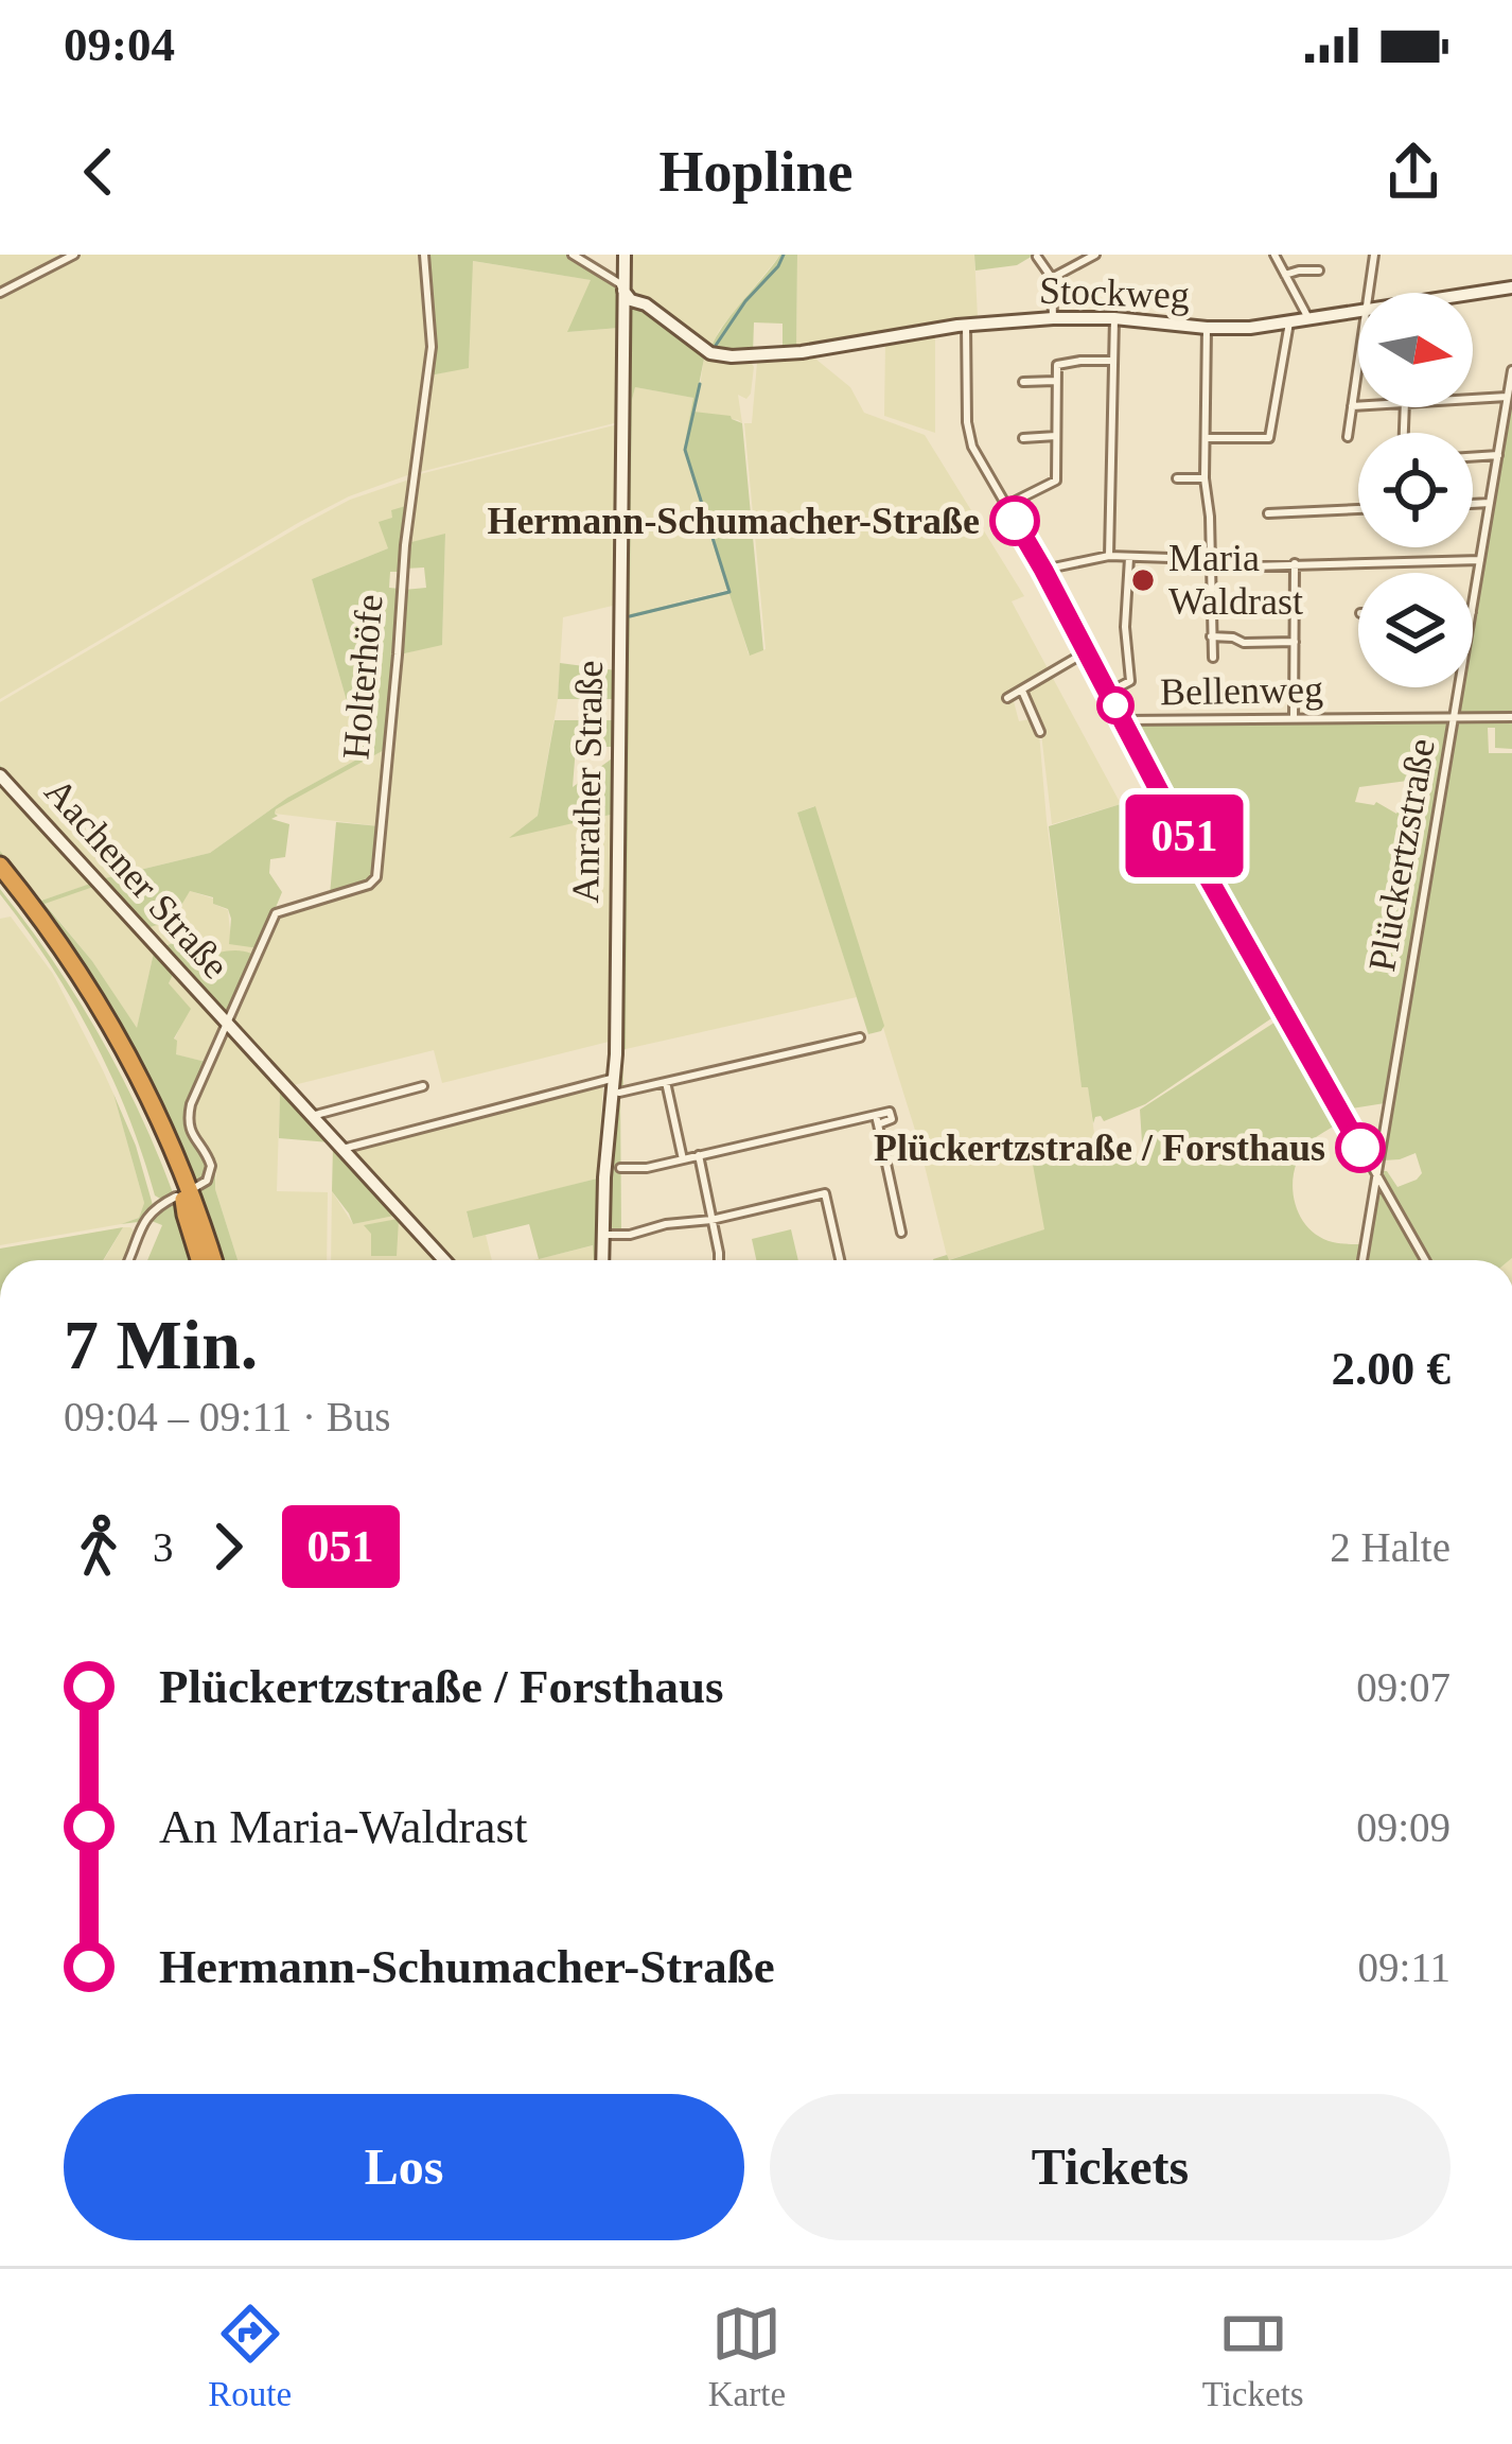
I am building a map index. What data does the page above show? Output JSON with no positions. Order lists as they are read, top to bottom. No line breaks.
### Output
{"streets":{"street":["Stockweg","Holterhöfe","Bellenweg","Anrather Straße","Plückertzstraße","Aachener Straße"]},"crossings":[["Stockweg","Anrather Straße"],["Holterhöfe","Aachener Straße"],["Bellenweg","Plückertzstraße"]],"places":["Hermann-Schumacher-Straße","Maria Waldrast","Plückertzstraße / Forsthaus"],"lines":["bus line 051"],"north":"right","page":{"status":"09:04","header":"Hopline","on_map":"051","heading":["7 Min.","09:04 – 09:11 · Bus","2.00 €"],"legs":["3","051","2 Halte"],"list":[{"name":"Plückertzstraße / Forsthaus","value":"09:07"},{"name":"An Maria-Waldrast","value":"09:09"},{"name":"Hermann-Schumacher-Straße","value":"09:11"}],"buttons":["Los","Tickets"],"tabs":["Route","Karte","Tickets"]}}
